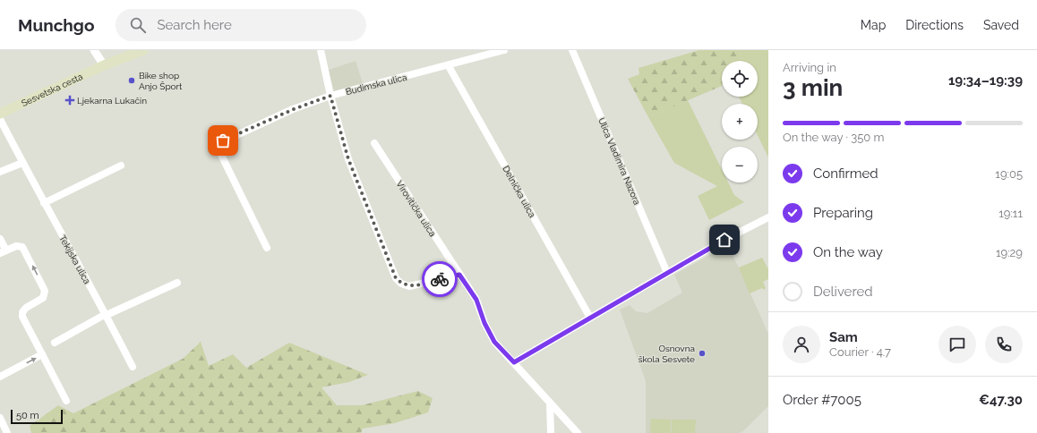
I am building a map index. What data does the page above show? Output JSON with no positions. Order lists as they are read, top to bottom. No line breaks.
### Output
{"streets":{"main road":["Sesvetska cesta"],"street":["Budimska ulica","Ulica Vladimira Nazora","Delnička ulica","Virovitička ulica","Tekijska ulica"]},"crossings":[["Budimska ulica","Delnička ulica"]],"places":{"other":["Bike shop Anjo Šport","Osnovna škola Sesvete"],"health":["Ljekarna Lukačin"]},"scale_bar":"50 m","page":{"header":"Munchgo","search":"Search here","nav":["Map","Directions","Saved"],"heading":["3 min","Arriving in","19:34–19:39"],"panel":["Sam","Courier · 4.7","Order #7005","€47.30"],"map_buttons":["+","−"],"bar":"On the way · 350 m","list":[["Confirmed","19:05"],["Preparing","19:11"],["On the way","19:29"],"Delivered"],"scale":"50 m"}}
